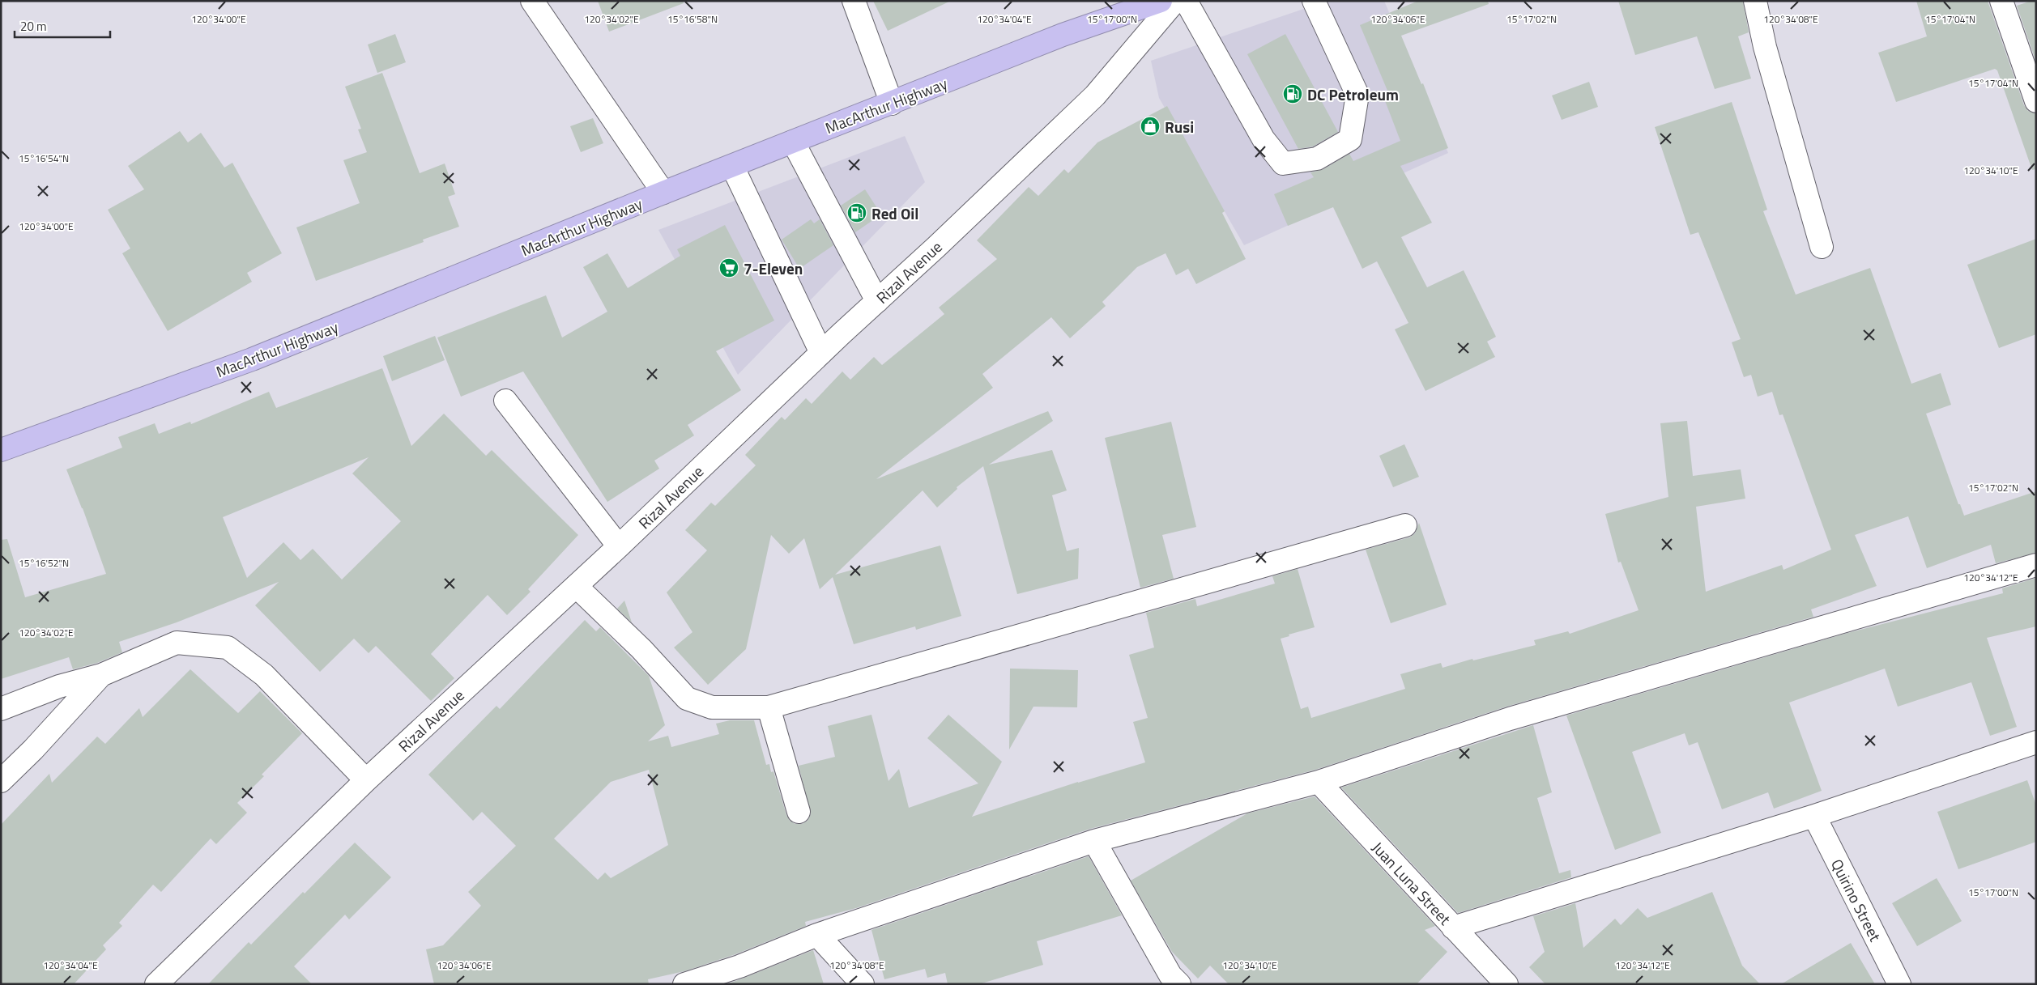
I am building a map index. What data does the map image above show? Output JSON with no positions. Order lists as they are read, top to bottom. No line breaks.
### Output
{"streets":{"highway":["MacArthur Highway"],"street":["Rizal Avenue","Juan Luna Street","Quirino Street"]},"places":{"fuel station":["DC Petroleum","Red Oil"],"shop":["Rusi"],"supermarket":["7-Eleven"]},"scale_bar":"20 m","coordinates":["15°16'58\"N","15°17'00\"N","15°17'02\"N","15°17'04\"N","120°34'00\"E","120°34'02\"E","120°34'04\"E","120°34'06\"E","120°34'08\"E","15°16'54\"N","120°34'10\"E","15°16'52\"N","120°34'12\"E"]}
